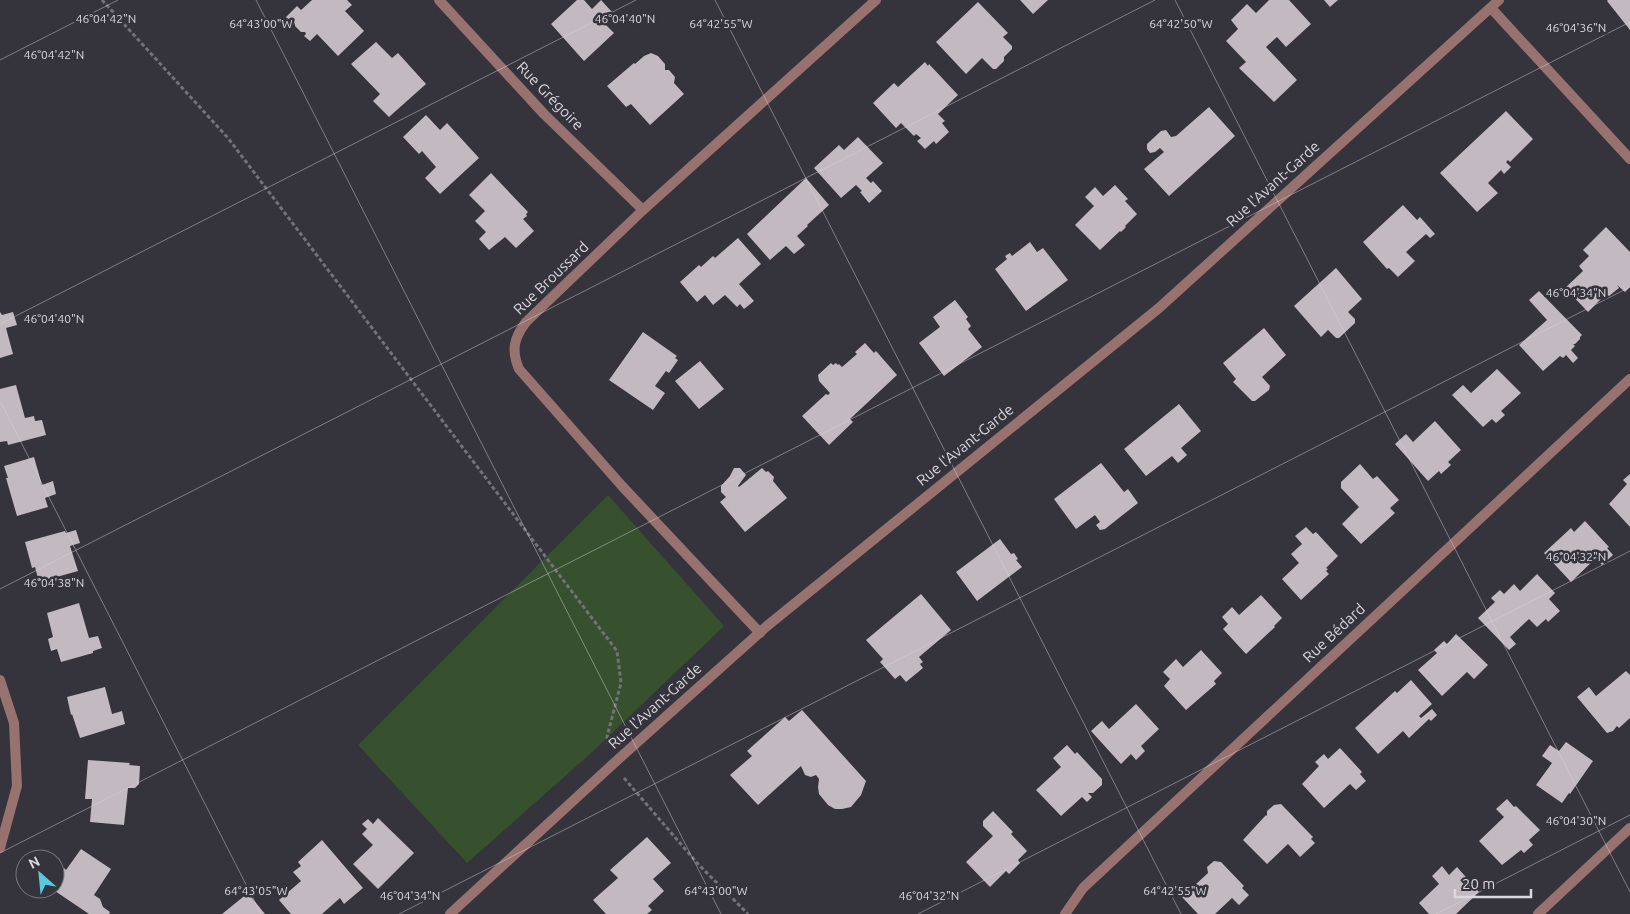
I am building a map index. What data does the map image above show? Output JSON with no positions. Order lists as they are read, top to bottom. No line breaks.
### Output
{"streets":{"street":["Rue Grégoire","Rue l'Avant-Garde","Rue Broussard","Rue Bédard"]},"crossings":[["Rue Grégoire","Rue Broussard"],["Rue l'Avant-Garde","Rue Broussard"]],"scale_bar":"20 m","north":"top left","coordinates":["46°04'42\"N","46°04'40\"N","64°43'00\"W","64°42'55\"W","64°42'50\"W","46°04'36\"N","46°04'34\"N","46°04'32\"N","46°04'38\"N","46°04'30\"N","64°43'05\"W"]}
